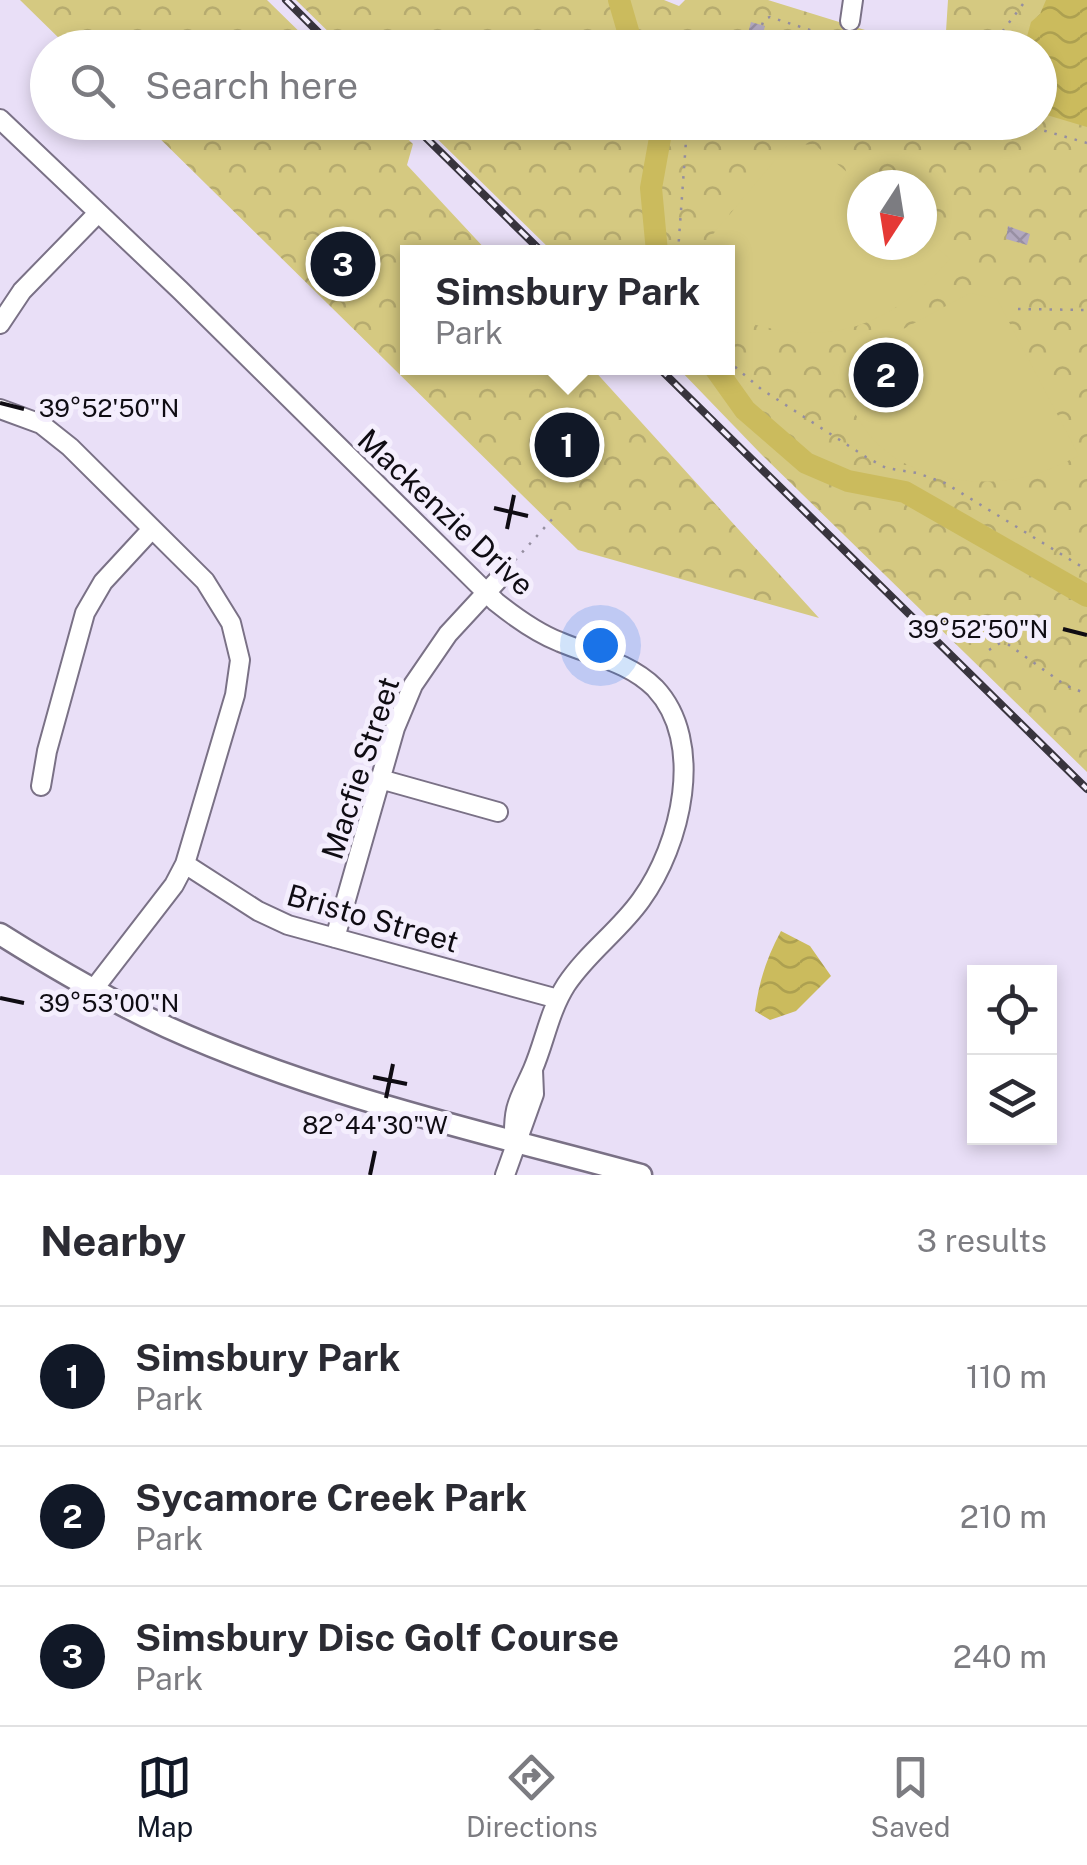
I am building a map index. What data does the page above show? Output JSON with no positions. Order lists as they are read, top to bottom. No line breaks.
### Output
{"streets":{"street":["Mackenzie Drive","Macfie Street","Bristo Street"]},"crossings":[["Mackenzie Drive","Macfie Street"],["Mackenzie Drive","Bristo Street"],["Macfie Street","Bristo Street"]],"north":"bottom","page":{"search":"Search here","pins":["3","2","1"],"popup":["Simsbury Park","Park"],"heading":["Nearby","3 results"],"list":[{"mark":"1","name":"Simsbury Park","note":"Park","value":"110 m"},{"mark":"2","name":"Sycamore Creek Park","note":"Park","value":"210 m"},{"mark":"3","name":"Simsbury Disc Golf Course","note":"Park","value":"240 m"}],"nav":["Map","Directions","Saved"]},"coordinates":["39°52'50\"N","39°53'00\"N","82°44'30\"W"]}
